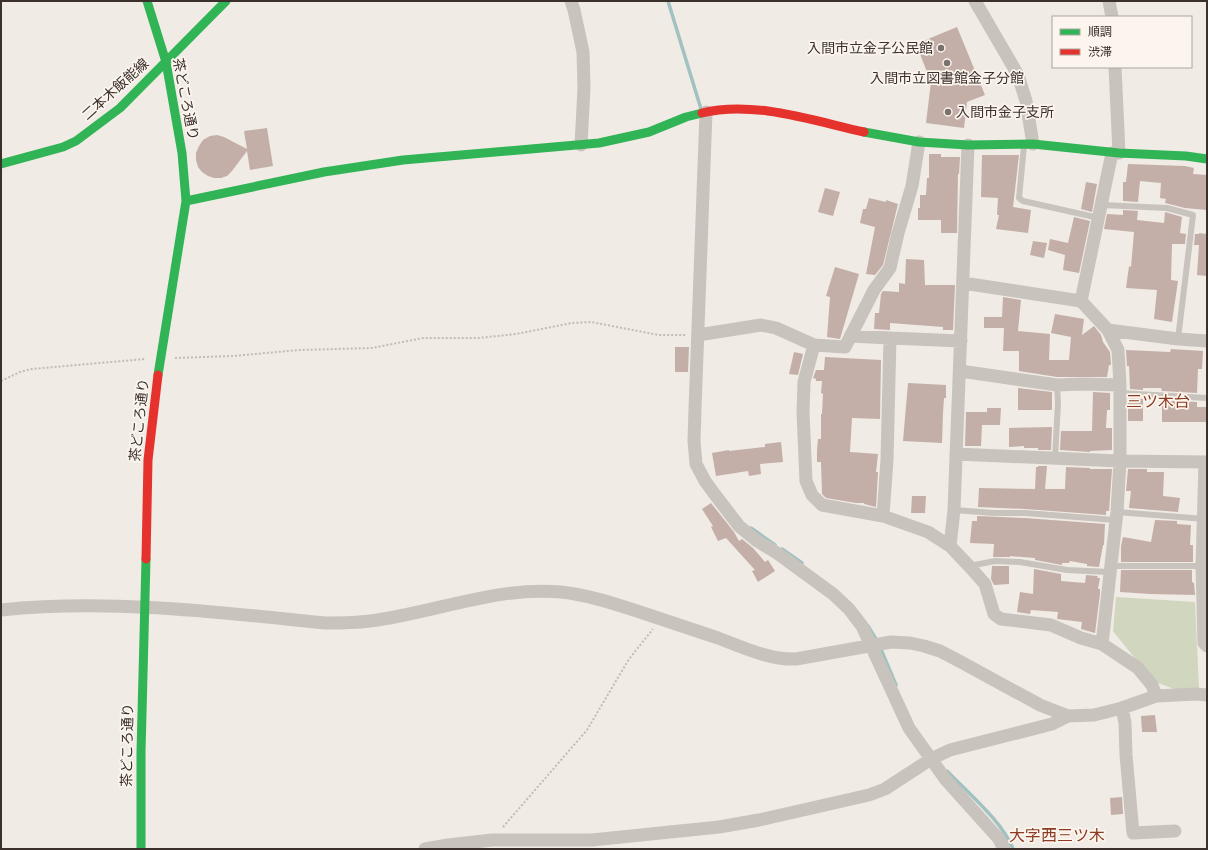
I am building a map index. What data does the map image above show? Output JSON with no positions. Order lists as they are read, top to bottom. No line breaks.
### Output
{"streets":{"street":["二本木飯能線","茶どころ通り"]},"crossings":[["二本木飯能線","茶どころ通り"]],"districts":["三ツ木台","大字西三ツ木"],"places":["入間市立金子公民館","入間市立図書館金子分館","入間市金子支所"],"legend":["順調","渋滞"]}
